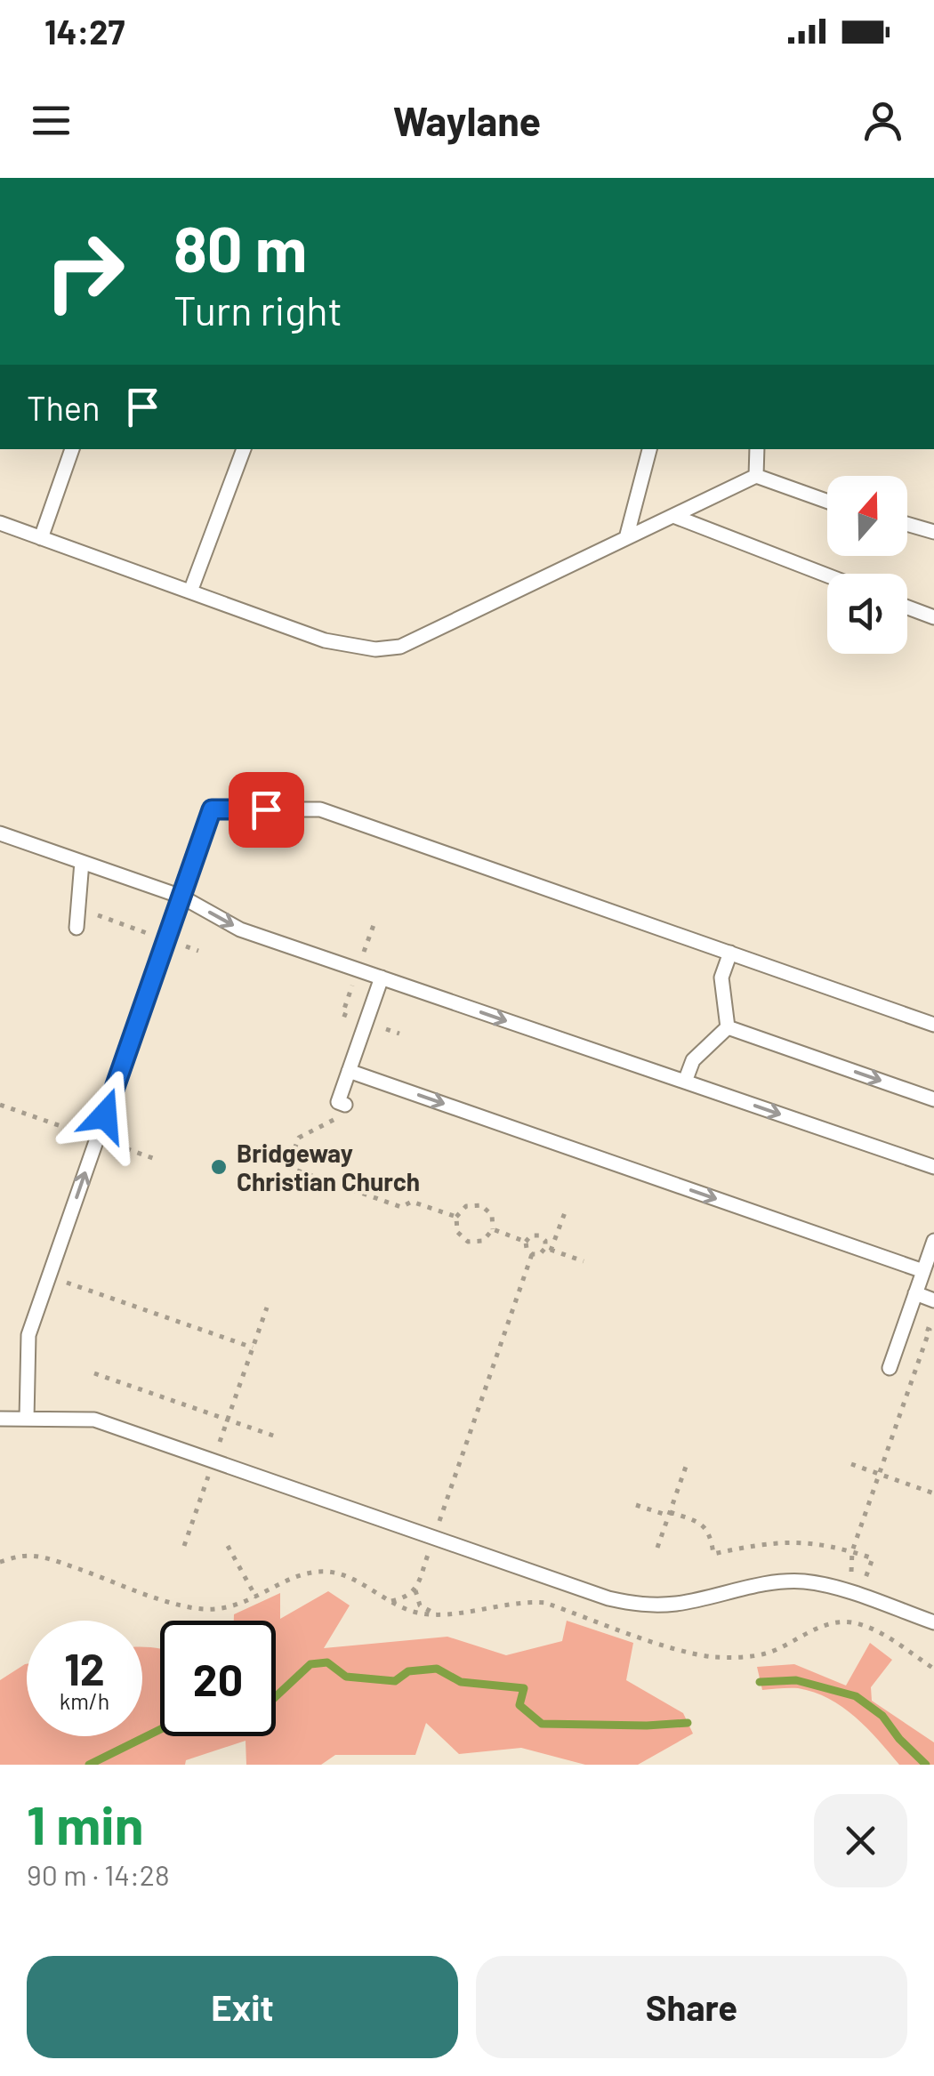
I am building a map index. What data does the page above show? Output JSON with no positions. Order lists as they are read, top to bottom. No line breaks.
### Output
{"places":["Bridgeway Christian Church"],"north":"top","page":{"status":"14:27","header":"Waylane","turn":["80 m","Turn right"],"then":"Then","speed":"12 km/h","limit":"20","heading":["1 min","90 m · 14:28"],"buttons":["Exit","Share"]}}
